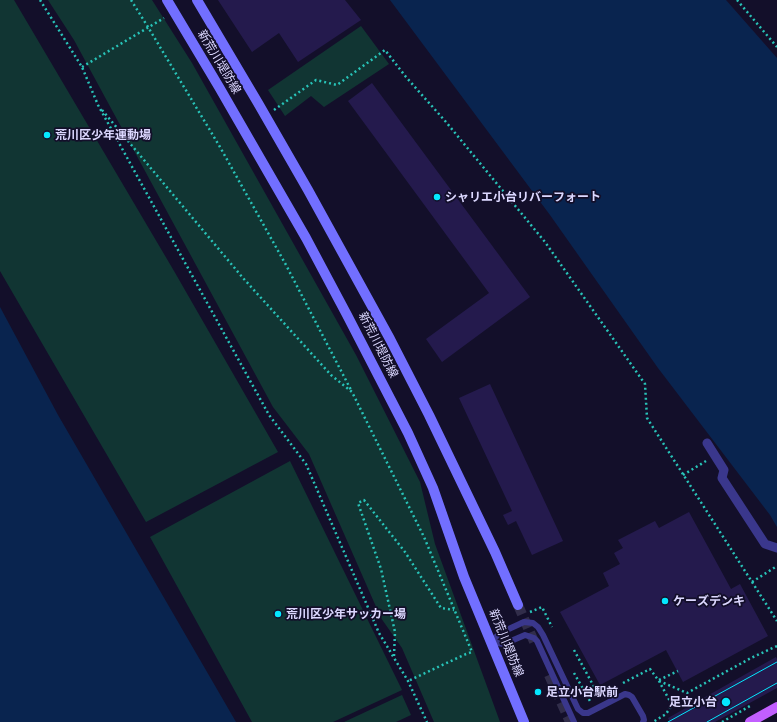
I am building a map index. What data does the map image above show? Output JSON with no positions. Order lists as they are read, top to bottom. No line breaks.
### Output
{"streets":{"main road":["新荒川堤防線"]},"places":["荒川区少年運動場","シャリエ小台リバーフォート","ケーズデンキ","荒川区少年サッカー場","足立小台駅前","足立小台"]}
